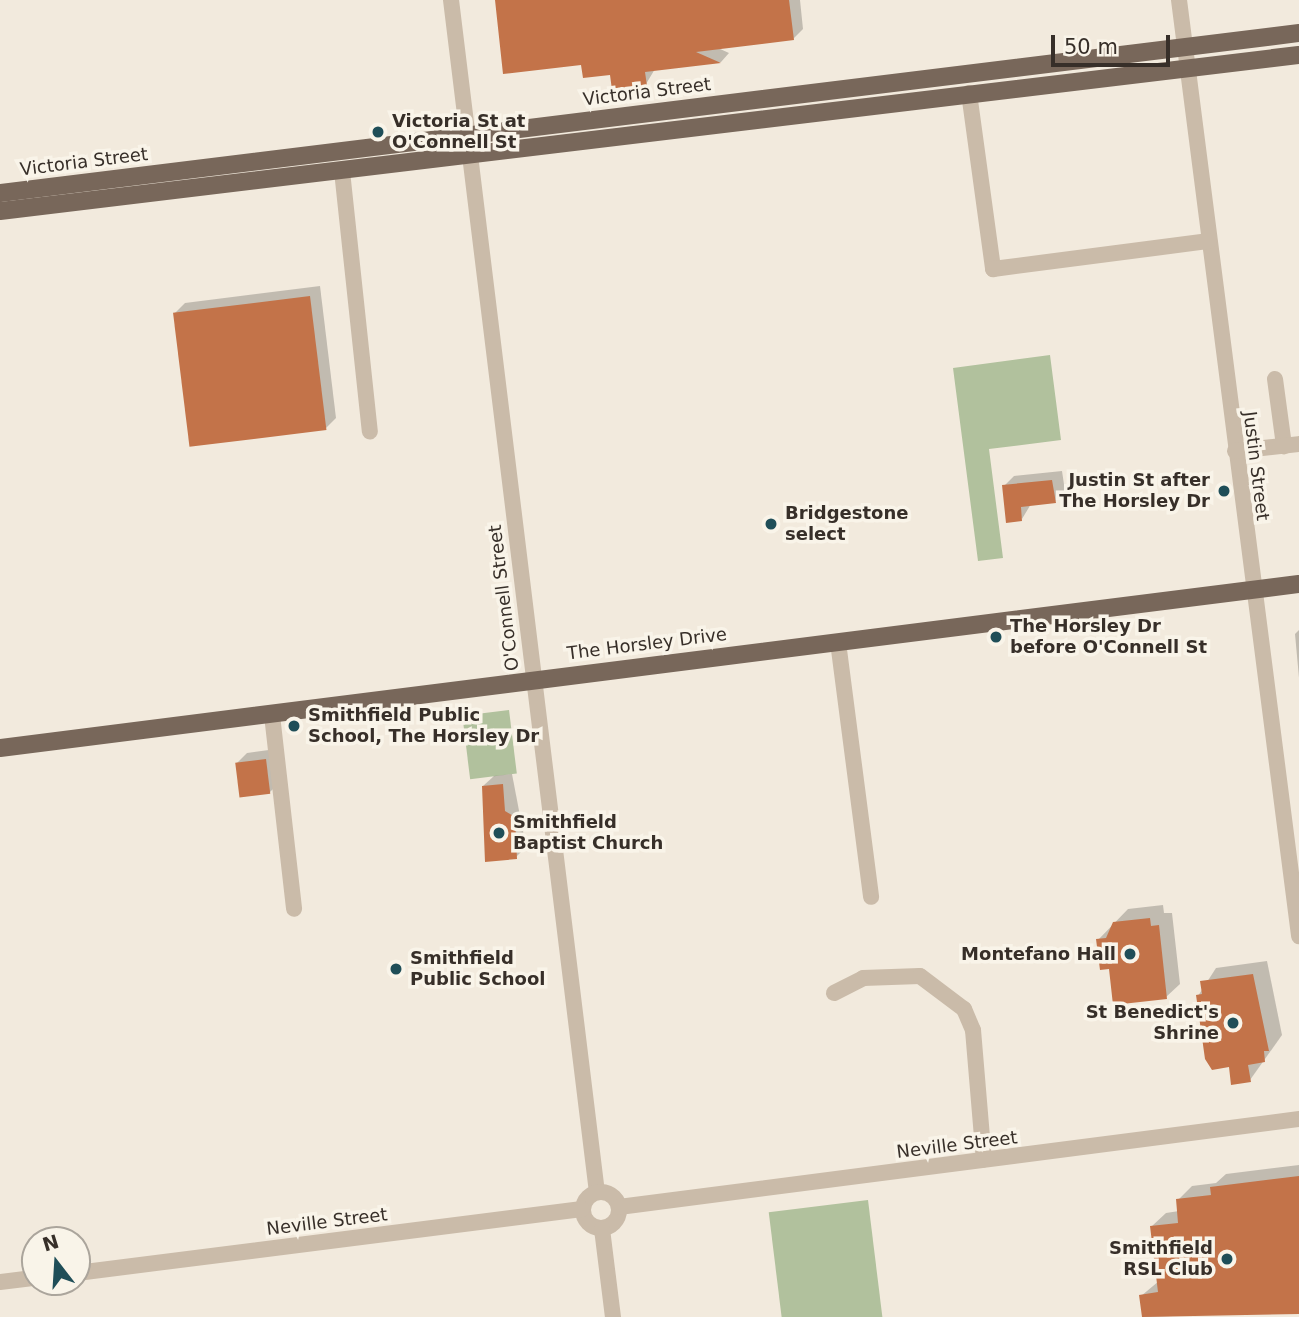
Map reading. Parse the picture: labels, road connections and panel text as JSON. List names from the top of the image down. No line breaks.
{"streets":{"main road":["Victoria Street","The Horsley Drive"],"street":["Justin Street","O'Connell Street","Neville Street"]},"crossings":[["Victoria Street","Justin Street"],["Victoria Street","O'Connell Street"],["Justin Street","The Horsley Drive"],["O'Connell Street","The Horsley Drive"],["O'Connell Street","Neville Street"]],"places":["Victoria St at O'Connell St","Justin St after The Horsley Dr","Bridgestone select","The Horsley Dr before O'Connell St","Smithfield Public School, The Horsley Dr","Smithfield Baptist Church","Montefano Hall","Smithfield Public School","St Benedict's Shrine","Smithfield RSL Club"],"scale_bar":"50 m","north":"top"}
